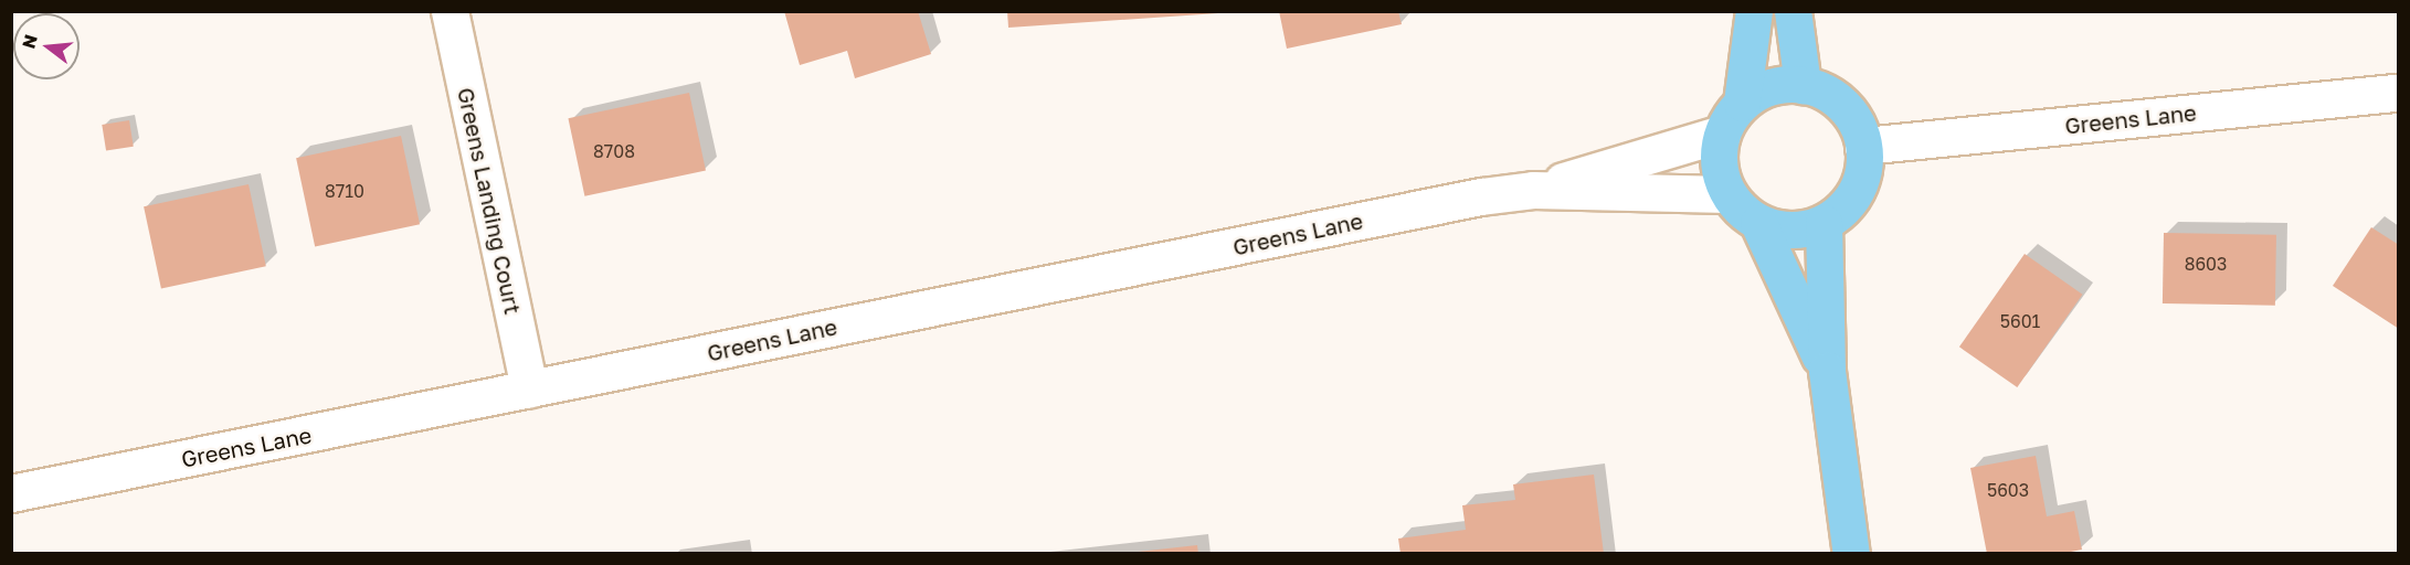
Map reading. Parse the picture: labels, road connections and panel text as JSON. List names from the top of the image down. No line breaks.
{"streets":{"street":["Greens Lane","Greens Landing Court"]},"crossings":[["Greens Lane","Greens Landing Court"]],"house_numbers":["8708","8710","8603","5601","5603"],"north":"left"}
